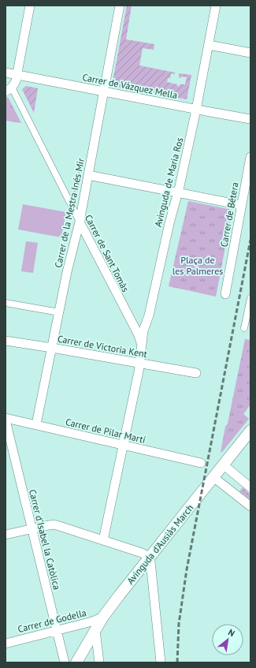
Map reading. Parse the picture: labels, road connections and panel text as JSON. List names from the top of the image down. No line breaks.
{"streets":{"street":["Carrer de Vázquez Mella","Avinguda de Maria Ros","Carrer de la Mestra Inés Mir","Carrer de Bétera","Carrer de Sant Tomàs","Carrer de Victoria Kent","Carrer de Pilar Martí","Carrer d'Isabel la Catòlica","Avinguda d'Ausiàs March","Carrer de Godella"]},"crossings":[["Carrer de Vázquez Mella","Avinguda de Maria Ros"],["Carrer de Vázquez Mella","Carrer de la Mestra Inés Mir"],["Avinguda de Maria Ros","Carrer de Sant Tomàs"],["Avinguda de Maria Ros","Carrer de Victoria Kent"],["Avinguda de Maria Ros","Carrer de Pilar Martí"],["Carrer de la Mestra Inés Mir","Carrer de Sant Tomàs"],["Carrer de la Mestra Inés Mir","Carrer de Victoria Kent"],["Carrer de la Mestra Inés Mir","Carrer de Pilar Martí"],["Carrer d'Isabel la Catòlica","Carrer de Godella"],["Avinguda d'Ausiàs March","Carrer de Godella"]],"parks":["Plaça de les Palmeres"],"north":"top right"}
